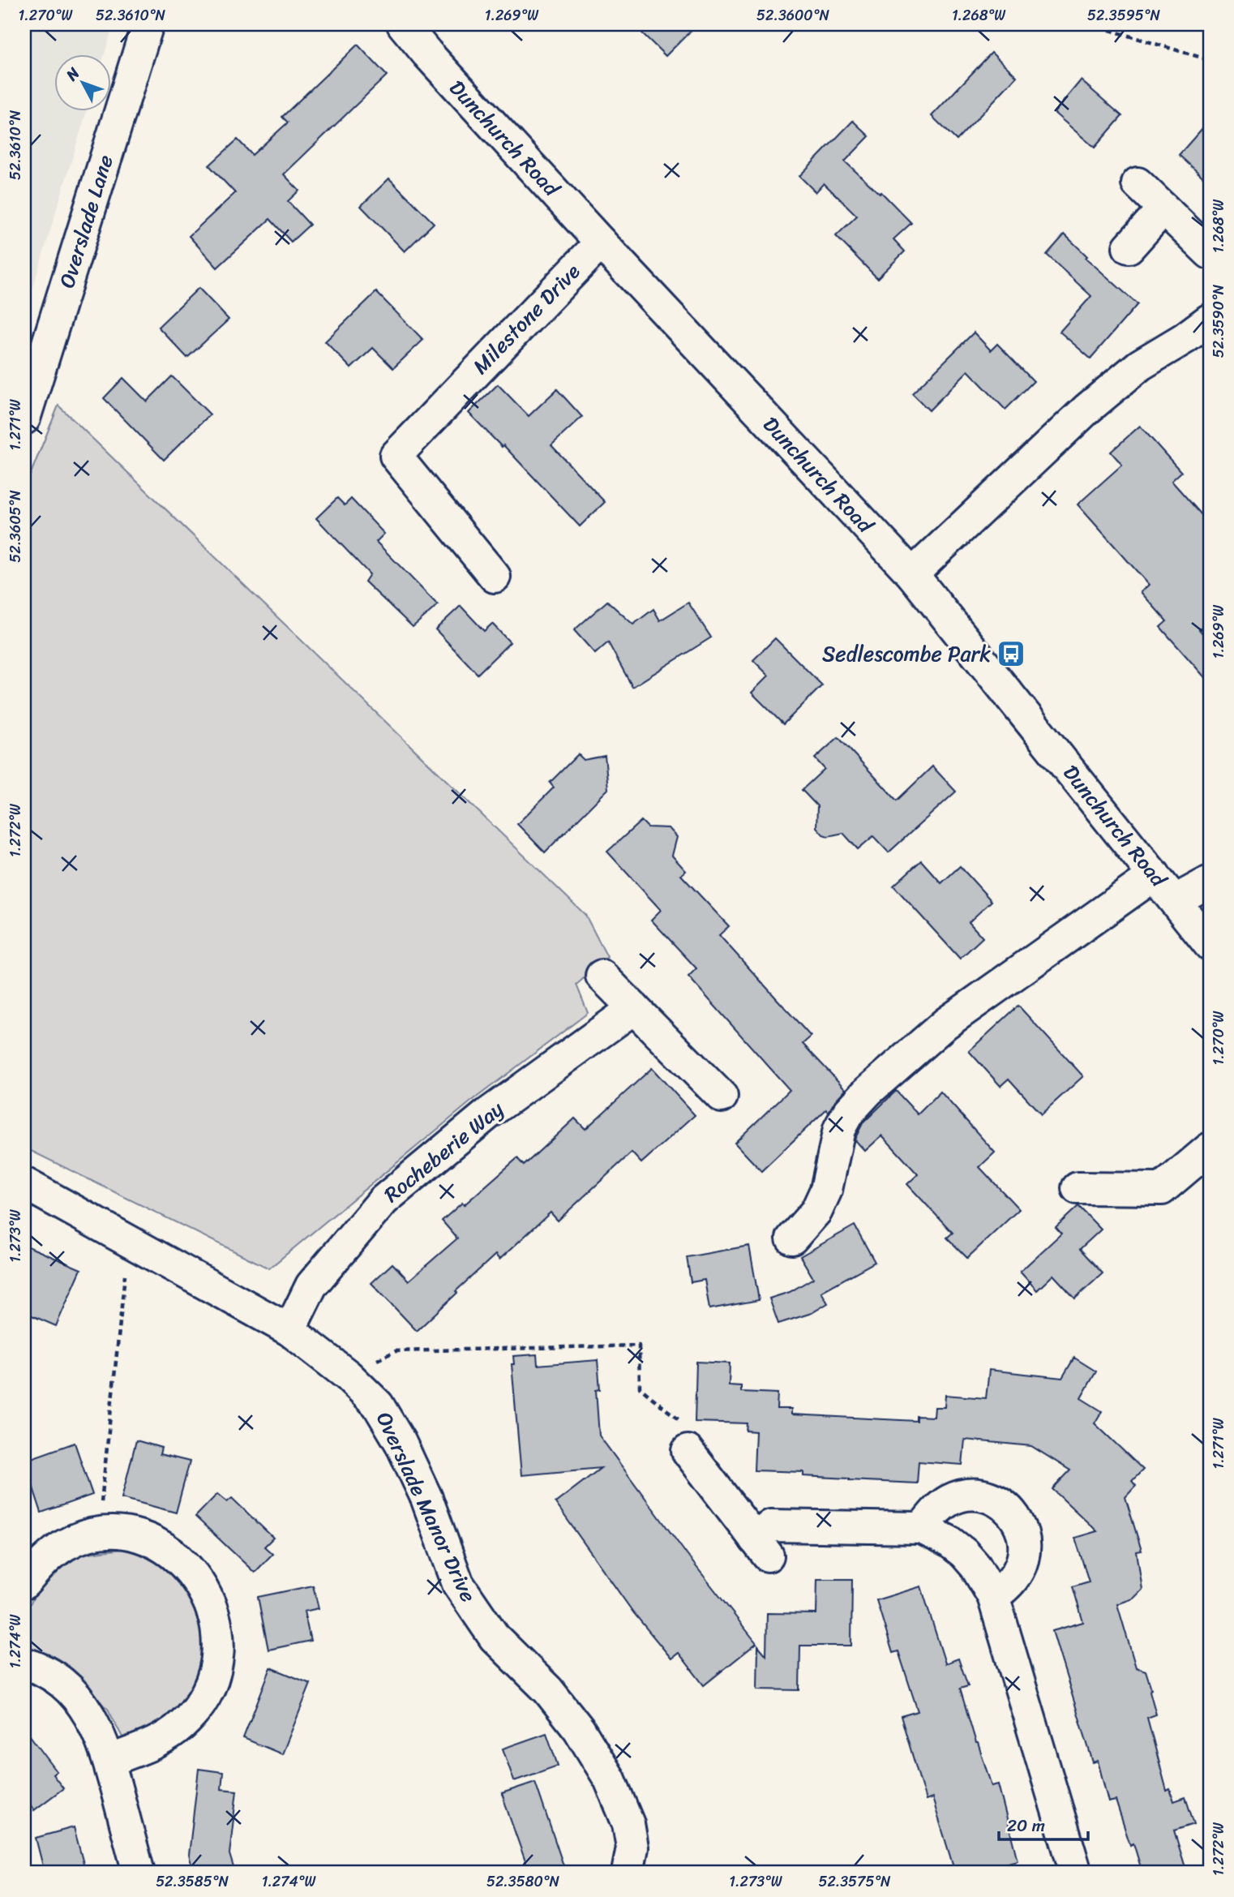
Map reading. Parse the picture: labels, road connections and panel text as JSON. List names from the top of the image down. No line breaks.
{"streets":{"main road":["Dunchurch Road","Overslade Lane","Milestone Drive","Rocheberie Way","Overslade Manor Drive"]},"crossings":[["Dunchurch Road","Milestone Drive"],["Rocheberie Way","Overslade Manor Drive"]],"places":{"bus stop":["Sedlescombe Park"]},"scale_bar":"20 m","north":"top left","coordinates":["1.270°W","52.3610°N","1.269°W","52.3600°N","1.268°W","52.3595°N","52.3590°N","1.271°W","52.3605°N","1.272°W","1.273°W","1.274°W","52.3585°N","52.3580°N","52.3575°N"]}
